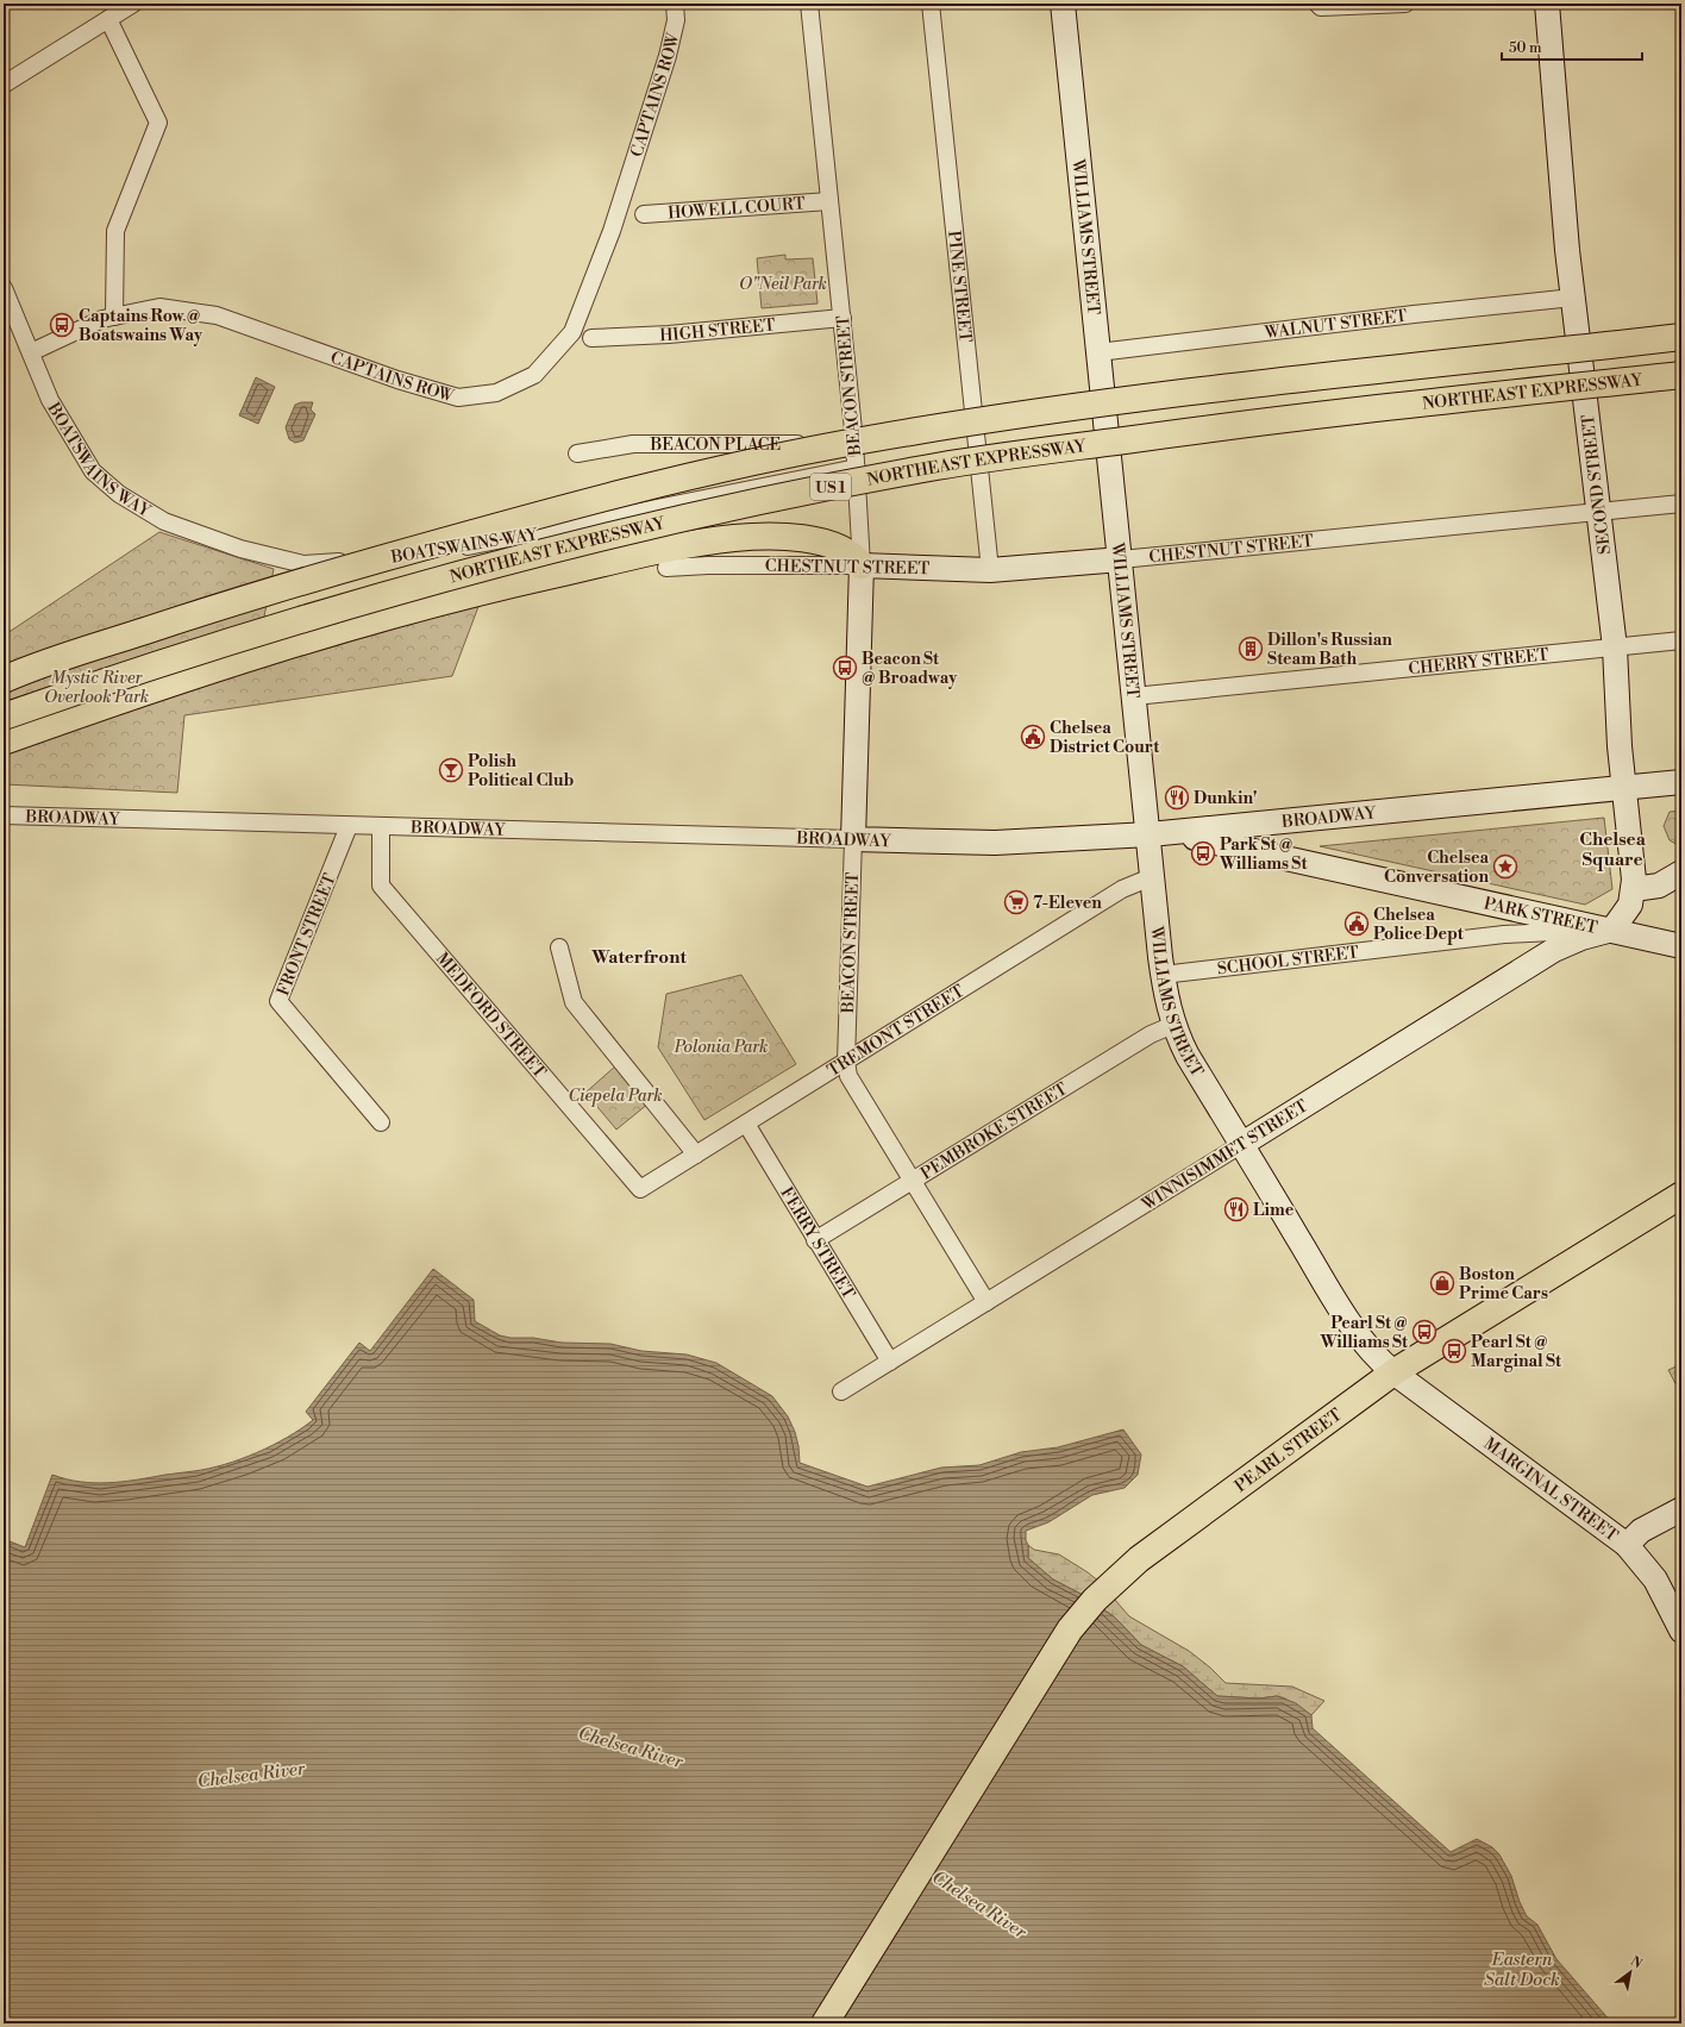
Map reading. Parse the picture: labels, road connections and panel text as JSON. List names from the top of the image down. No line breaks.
{"streets":{"main road":["WILLIAMS STREET","BEACON STREET","NORTHEAST EXPRESSWAY","SECOND STREET","US 1","CHESTNUT STREET","BROADWAY","PARK STREET","WINNISIMMET STREET","PEARL STREET","MARGINAL STREET"],"street":["CAPTAINS ROW","HOWELL COURT","PINE STREET","WALNUT STREET","HIGH STREET","BEACON PLACE","BOATSWAINS WAY","CHERRY STREET","FRONT STREET","SCHOOL STREET","MEDFORD STREET","TREMONT STREET","PEMBROKE STREET","FERRY STREET"]},"crossings":[["CAPTAINS ROW","BOATSWAINS WAY"],["HOWELL COURT","BEACON STREET"],["WILLIAMS STREET","WALNUT STREET"],["WILLIAMS STREET","CHESTNUT STREET"],["WILLIAMS STREET","CHERRY STREET"],["WILLIAMS STREET","BROADWAY"],["WILLIAMS STREET","PARK STREET"],["WILLIAMS STREET","SCHOOL STREET"],["WILLIAMS STREET","TREMONT STREET"],["WILLIAMS STREET","PEMBROKE STREET"],["WILLIAMS STREET","WINNISIMMET STREET"],["WILLIAMS STREET","PEARL STREET"],["WILLIAMS STREET","MARGINAL STREET"],["PINE STREET","CHESTNUT STREET"],["WALNUT STREET","SECOND STREET"],["HIGH STREET","BEACON STREET"],["BEACON STREET","BEACON PLACE"],["BEACON STREET","BOATSWAINS WAY"],["BEACON STREET","CHESTNUT STREET"],["BEACON STREET","BROADWAY"],["BEACON STREET","TREMONT STREET"],["BEACON STREET","PEMBROKE STREET"],["BEACON STREET","WINNISIMMET STREET"],["SECOND STREET","CHESTNUT STREET"],["SECOND STREET","CHERRY STREET"],["SECOND STREET","BROADWAY"],["SECOND STREET","PARK STREET"],["SECOND STREET","SCHOOL STREET"],["SECOND STREET","WINNISIMMET STREET"],["BROADWAY","PARK STREET"],["BROADWAY","FRONT STREET"],["BROADWAY","MEDFORD STREET"],["PARK STREET","SCHOOL STREET"],["PARK STREET","WINNISIMMET STREET"],["SCHOOL STREET","WINNISIMMET STREET"],["MEDFORD STREET","TREMONT STREET"],["TREMONT STREET","FERRY STREET"],["PEMBROKE STREET","FERRY STREET"],["WINNISIMMET STREET","FERRY STREET"],["PEARL STREET","MARGINAL STREET"]],"districts":["Chelsea Square","Waterfront"],"water":["Chelsea River","Eastern Salt Dock"],"parks":["O\"Neil Park","Mystic River Overlook Park","Polonia Park","Ciepela Park"],"places":{"bus stop":["Captains Row @ Boatswains Way","Beacon St @ Broadway","Park St @ Williams St","Pearl St @ Williams St","Pearl St @ Marginal St"],"building":["Dillon's Russian Steam Bath"],"public building":["Chelsea District Court","Chelsea Police Dept"],"bar":["Polish Political Club"],"restaurant":["Dunkin'","Lime"],"place":["Chelsea Conversation"],"supermarket":["7-Eleven"],"shop":["Boston Prime Cars"]},"scale_bar":"50 m","north":"top right"}
